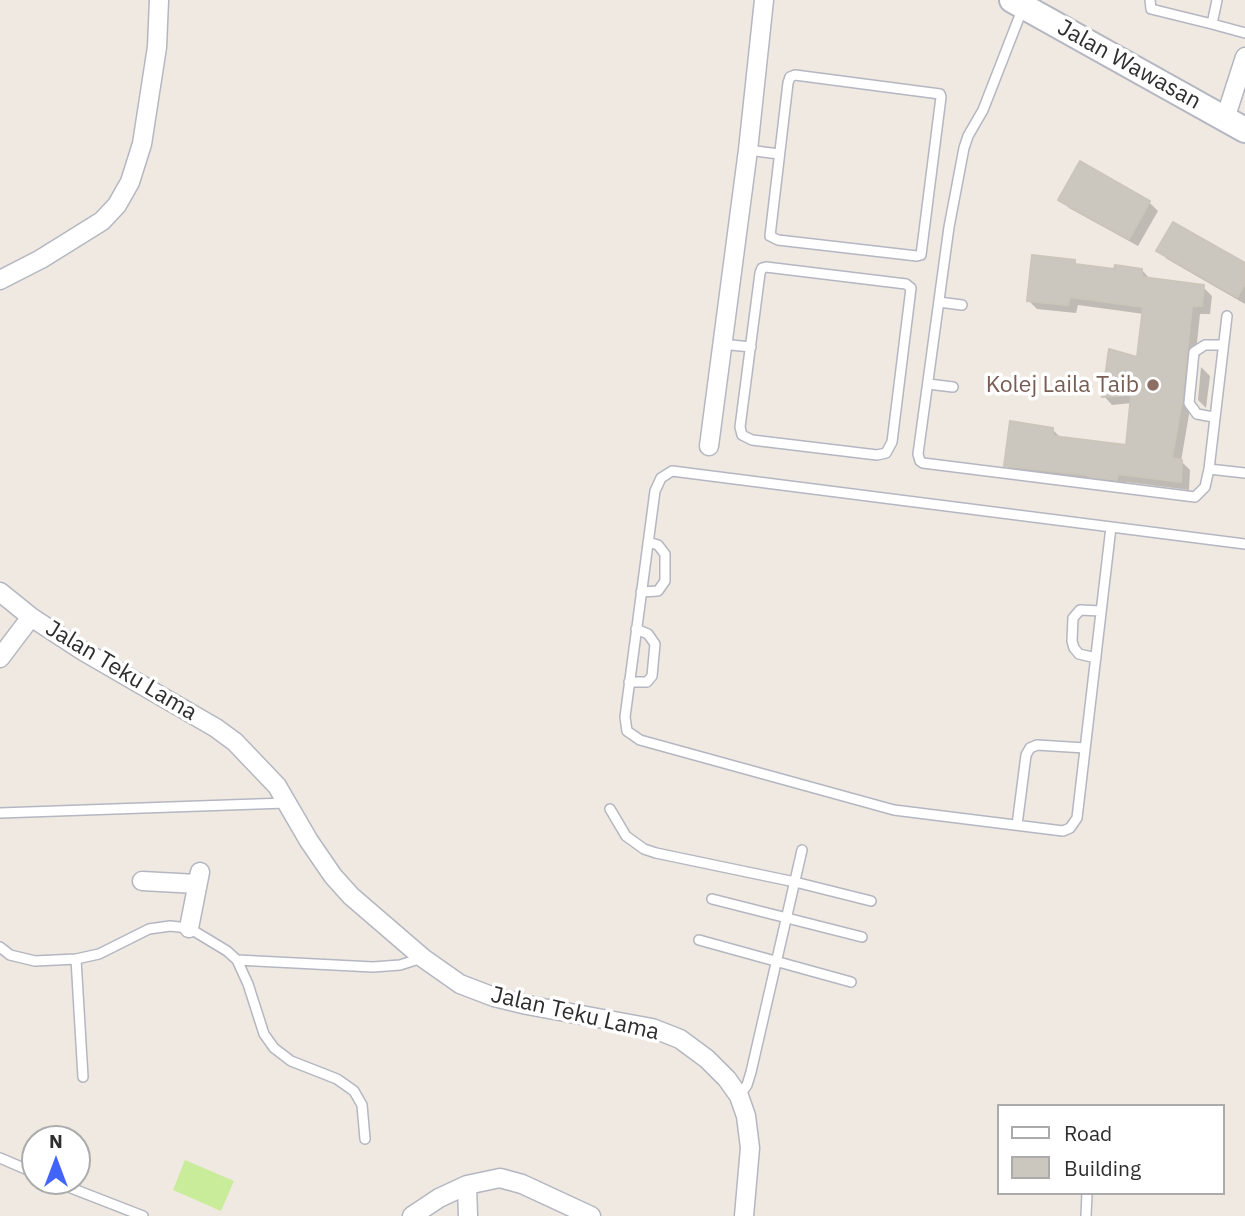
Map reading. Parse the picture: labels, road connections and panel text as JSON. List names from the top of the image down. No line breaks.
{"streets":{"street":["Jalan Wawasan","Jalan Teku Lama"]},"places":["Kolej Laila Taib"],"legend":["Road","Building"],"north":"top"}
